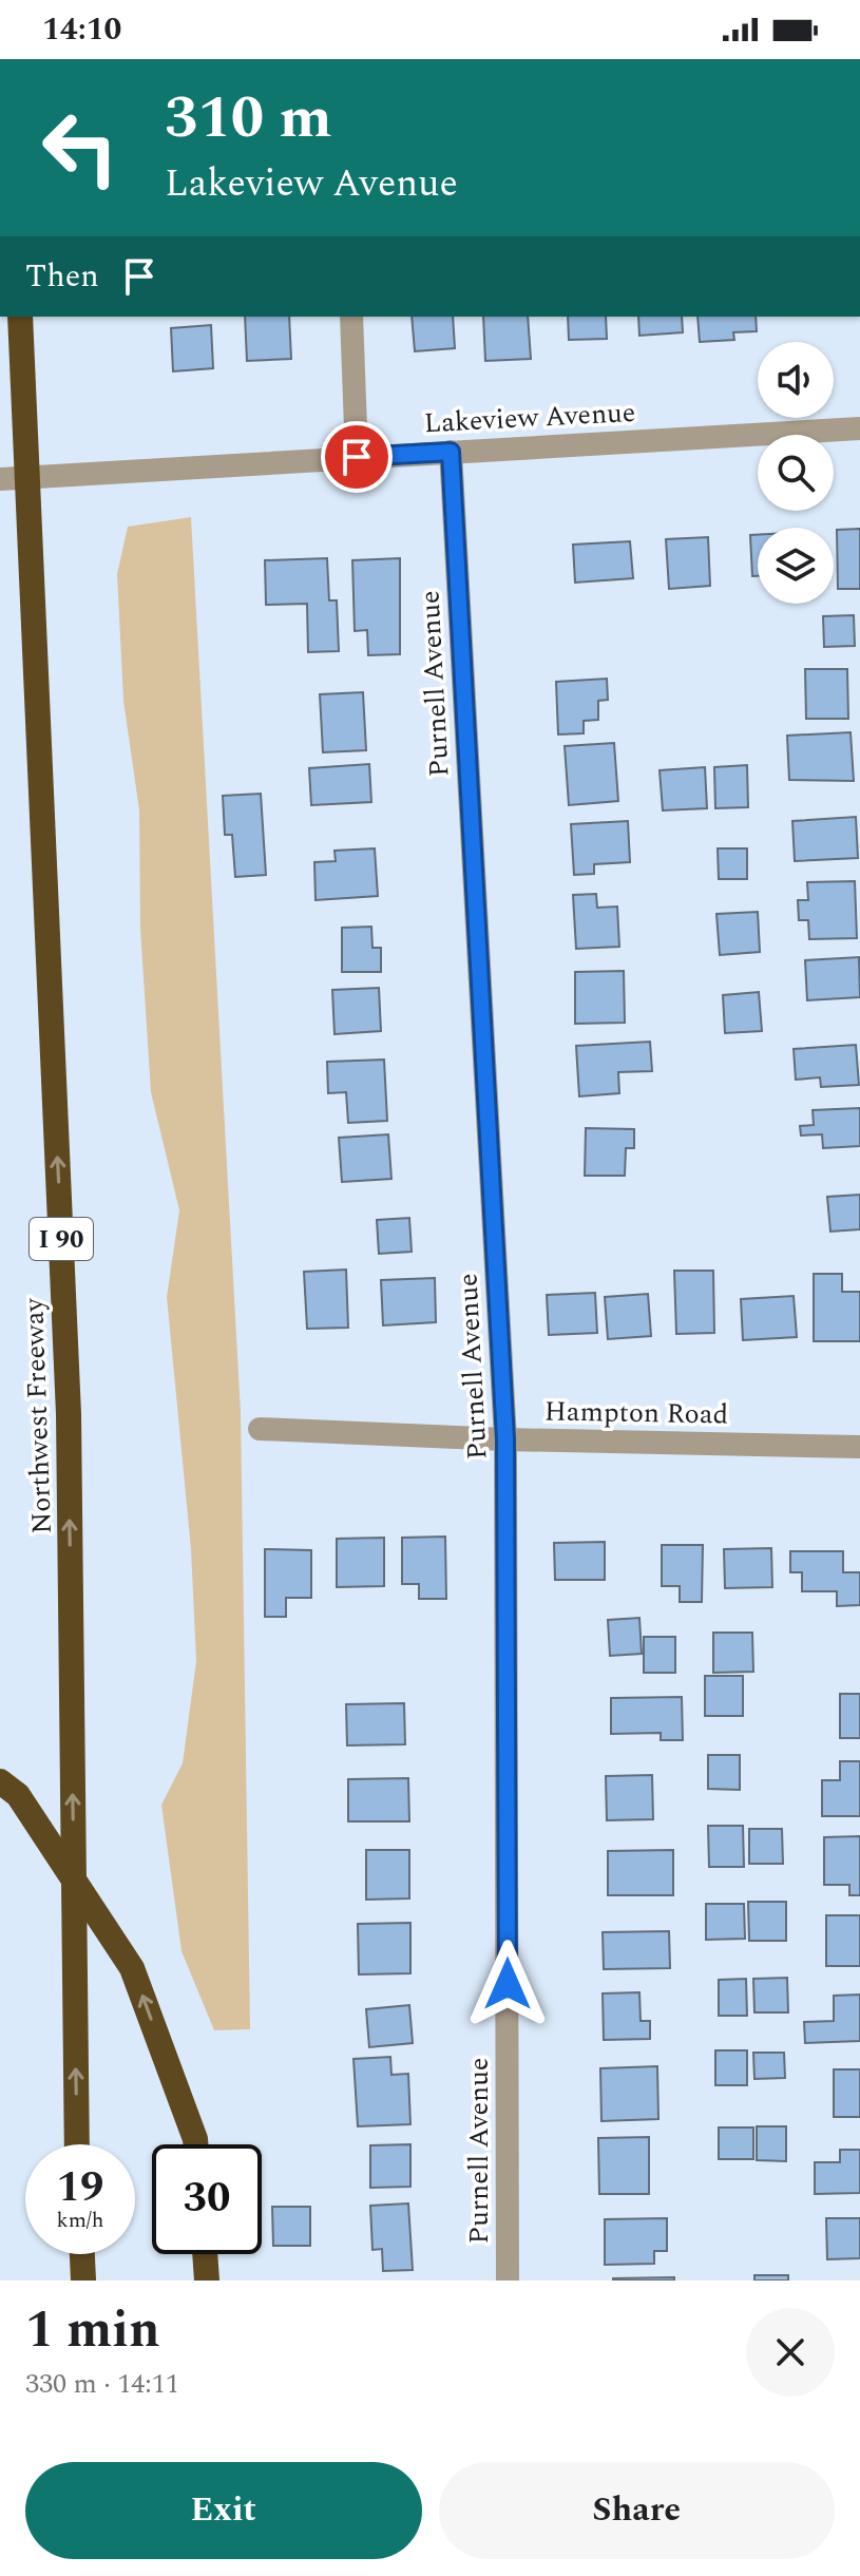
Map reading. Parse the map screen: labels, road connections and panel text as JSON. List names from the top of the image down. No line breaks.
{"streets":{"highway":["I 90","Northwest Freeway"],"street":["Lakeview Avenue","Purnell Avenue","Hampton Road"]},"crossings":[["Lakeview Avenue","Purnell Avenue"],["Purnell Avenue","Hampton Road"]],"one_way":["Northwest Freeway"],"page":{"status":"14:10","turn":["310 m","Lakeview Avenue"],"then":"Then","speed":"19 km/h","limit":"30","heading":["1 min","330 m · 14:11"],"buttons":["Exit","Share"]}}
